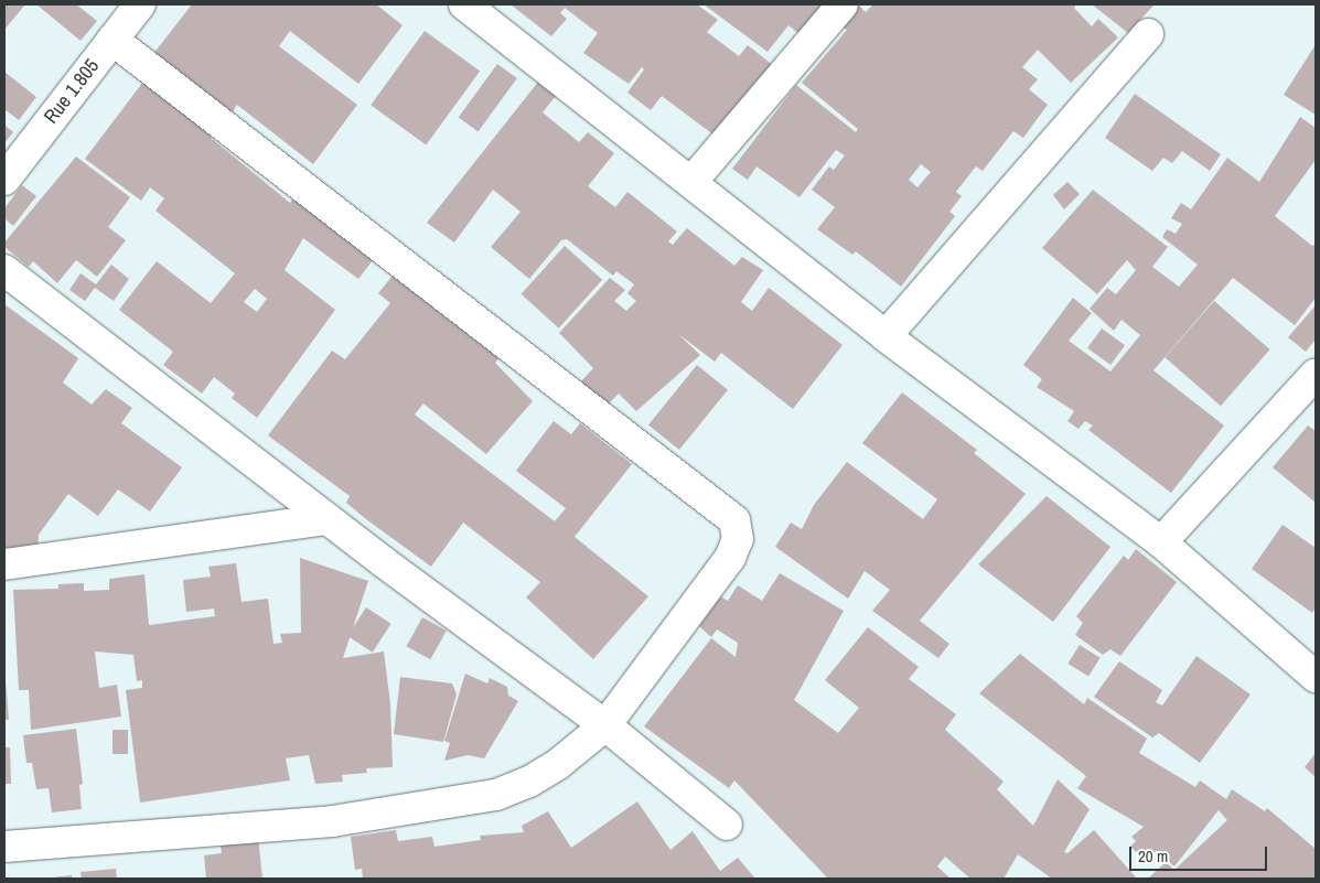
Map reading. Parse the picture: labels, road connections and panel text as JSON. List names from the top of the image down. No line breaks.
{"streets":{"street":["Rue 1.805"]},"scale_bar":"20 m"}
